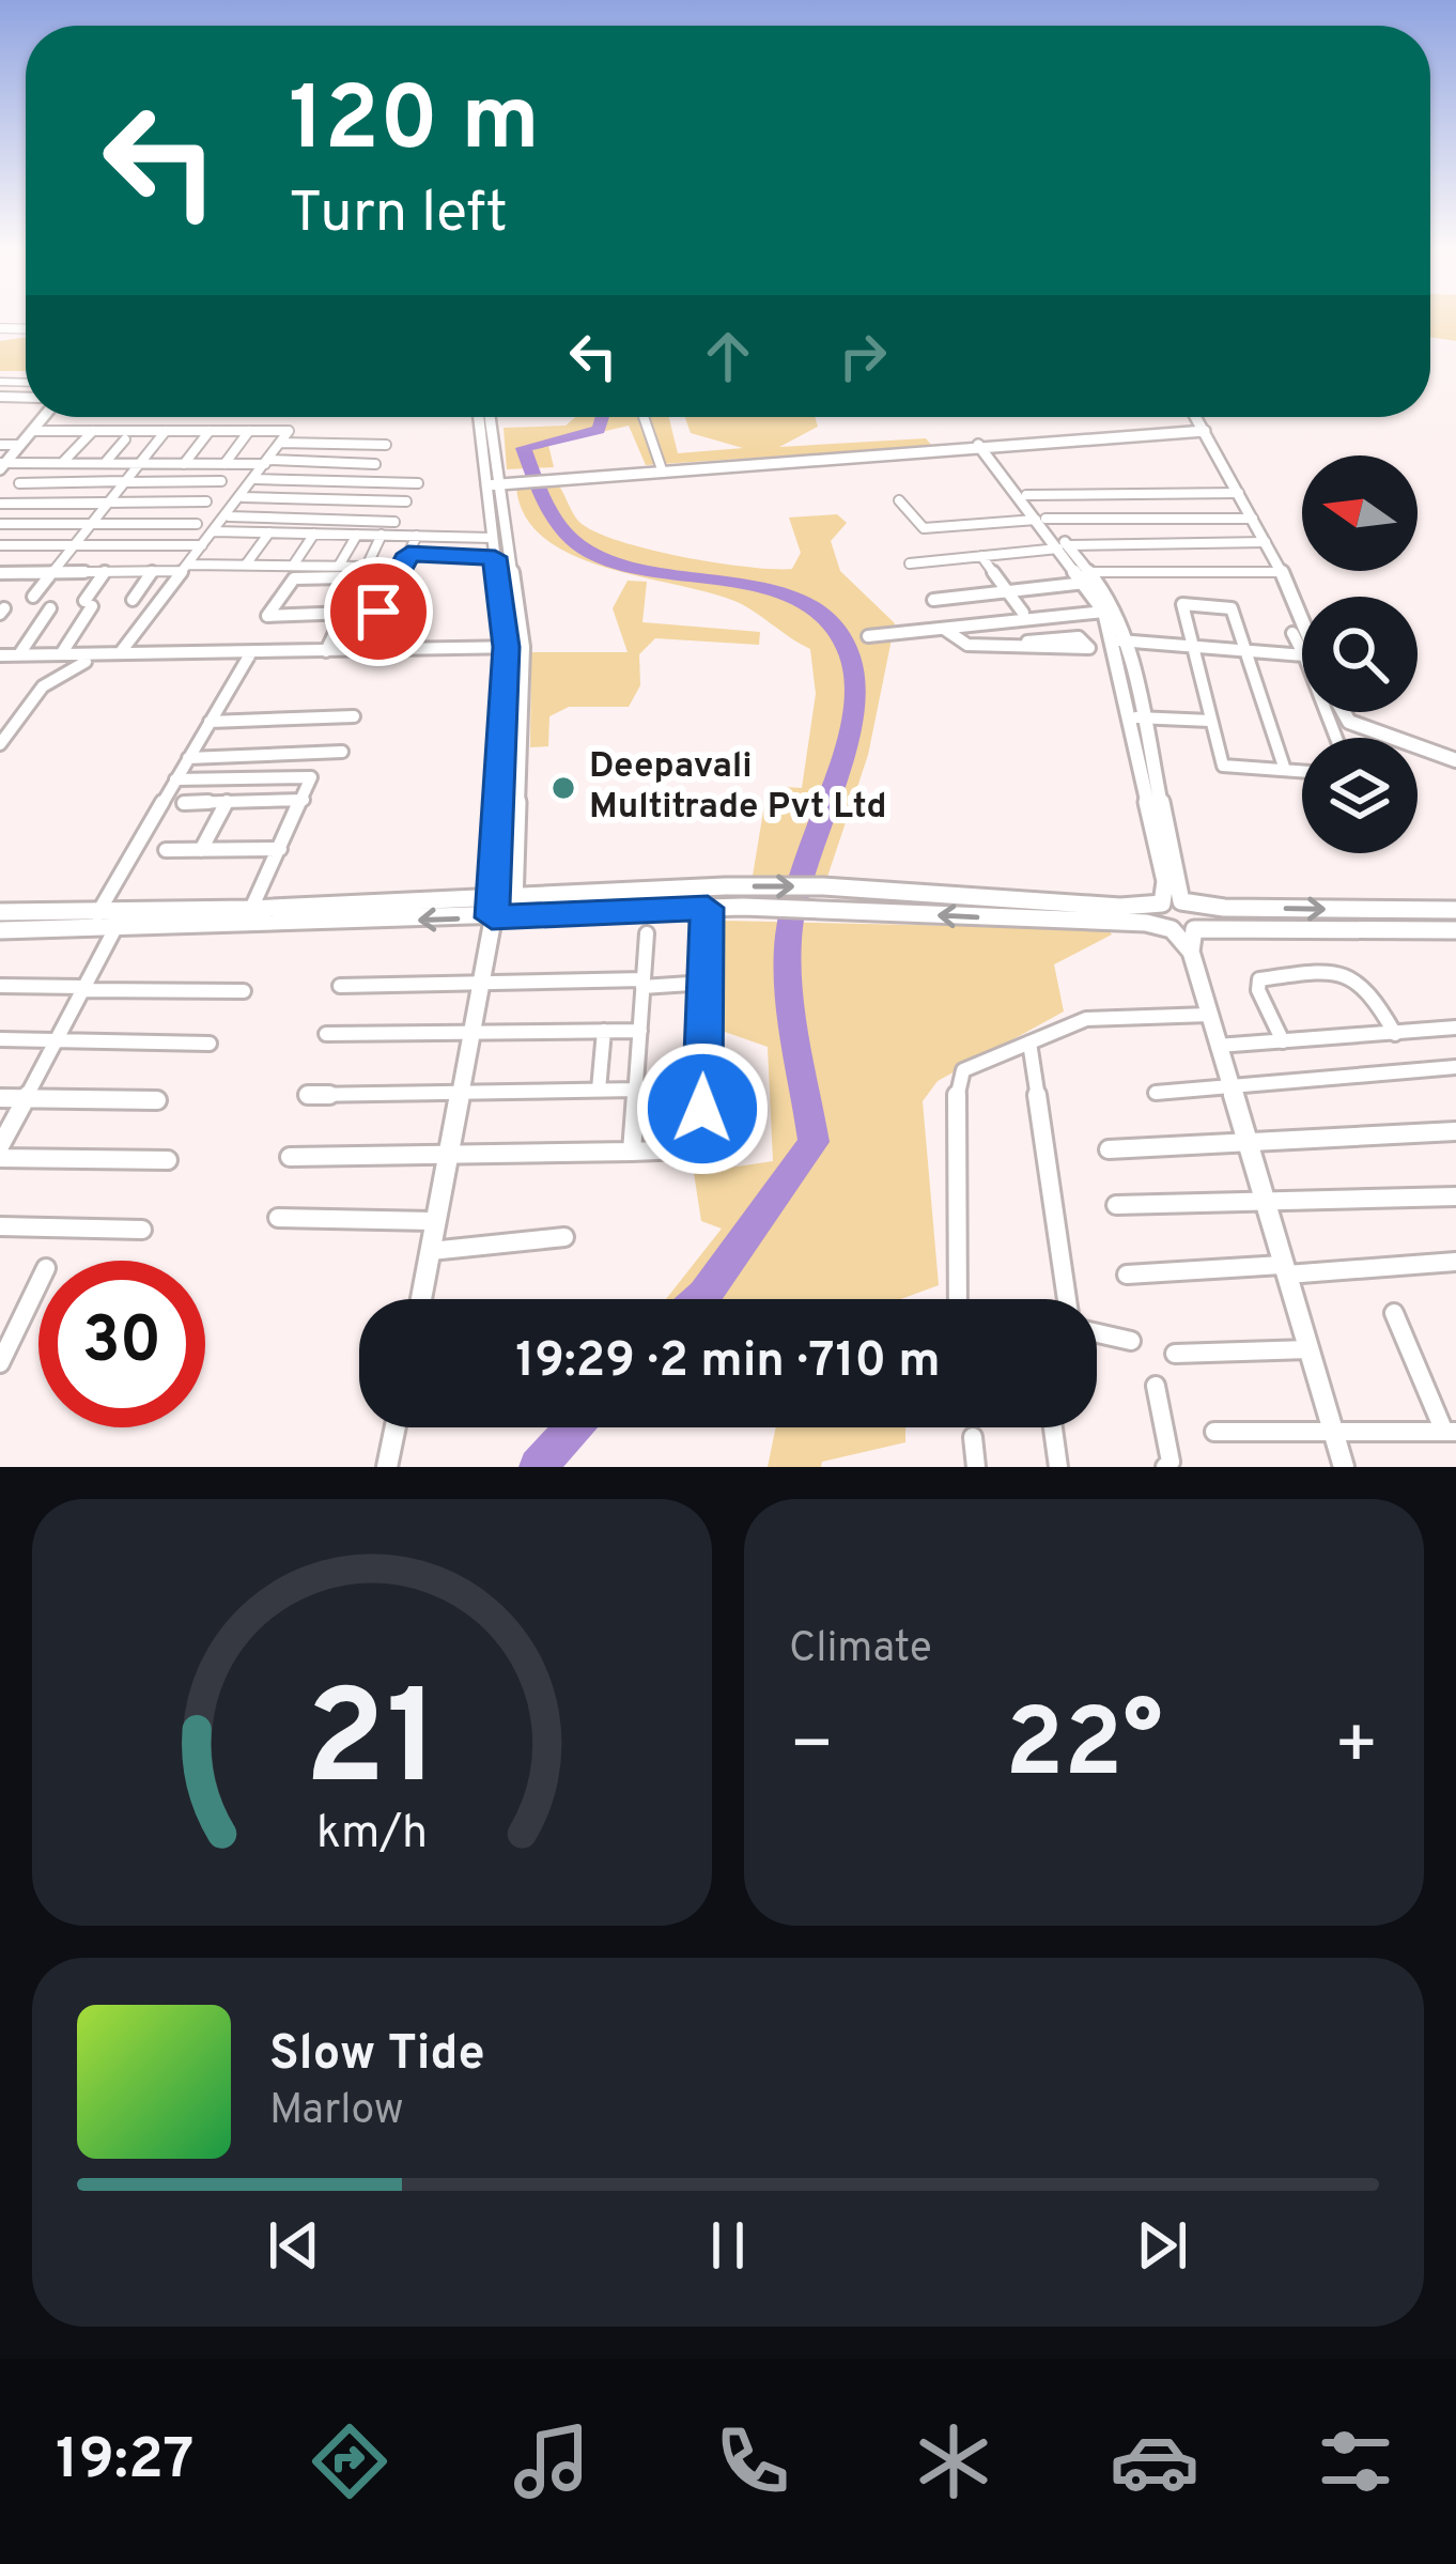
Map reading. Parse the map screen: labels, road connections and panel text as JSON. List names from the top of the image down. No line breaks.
{"places":["Deepavali Multitrade Pvt Ltd"],"north":"left","page":{"turn":["120 m","Turn left"],"limit":"30","trip":"19:29 · 2 min · 710 m","tile":"Climate","heat":["−","22°","+"],"song":["Slow Tide","Marlow"],"tabs":"19:27","gauge":["21","km/h"]}}
